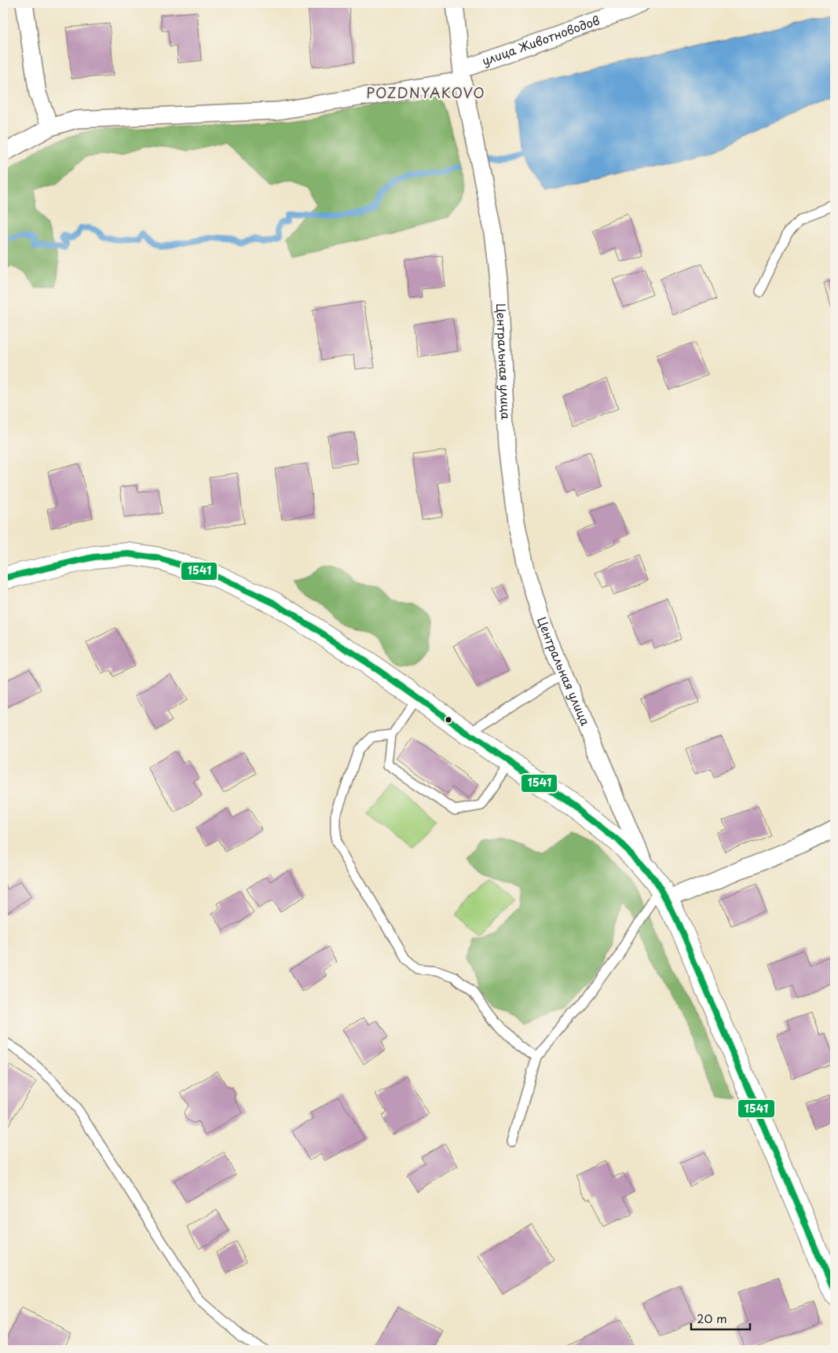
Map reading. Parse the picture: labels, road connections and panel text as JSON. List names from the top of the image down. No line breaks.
{"streets":{"street":["улица Животноводов","Центральная улица"]},"crossings":[["улица Животноводов","Центральная улица"]],"districts":["POZDNYAKOVO"],"lines":["transit line 1541"],"scale_bar":"20 m"}
